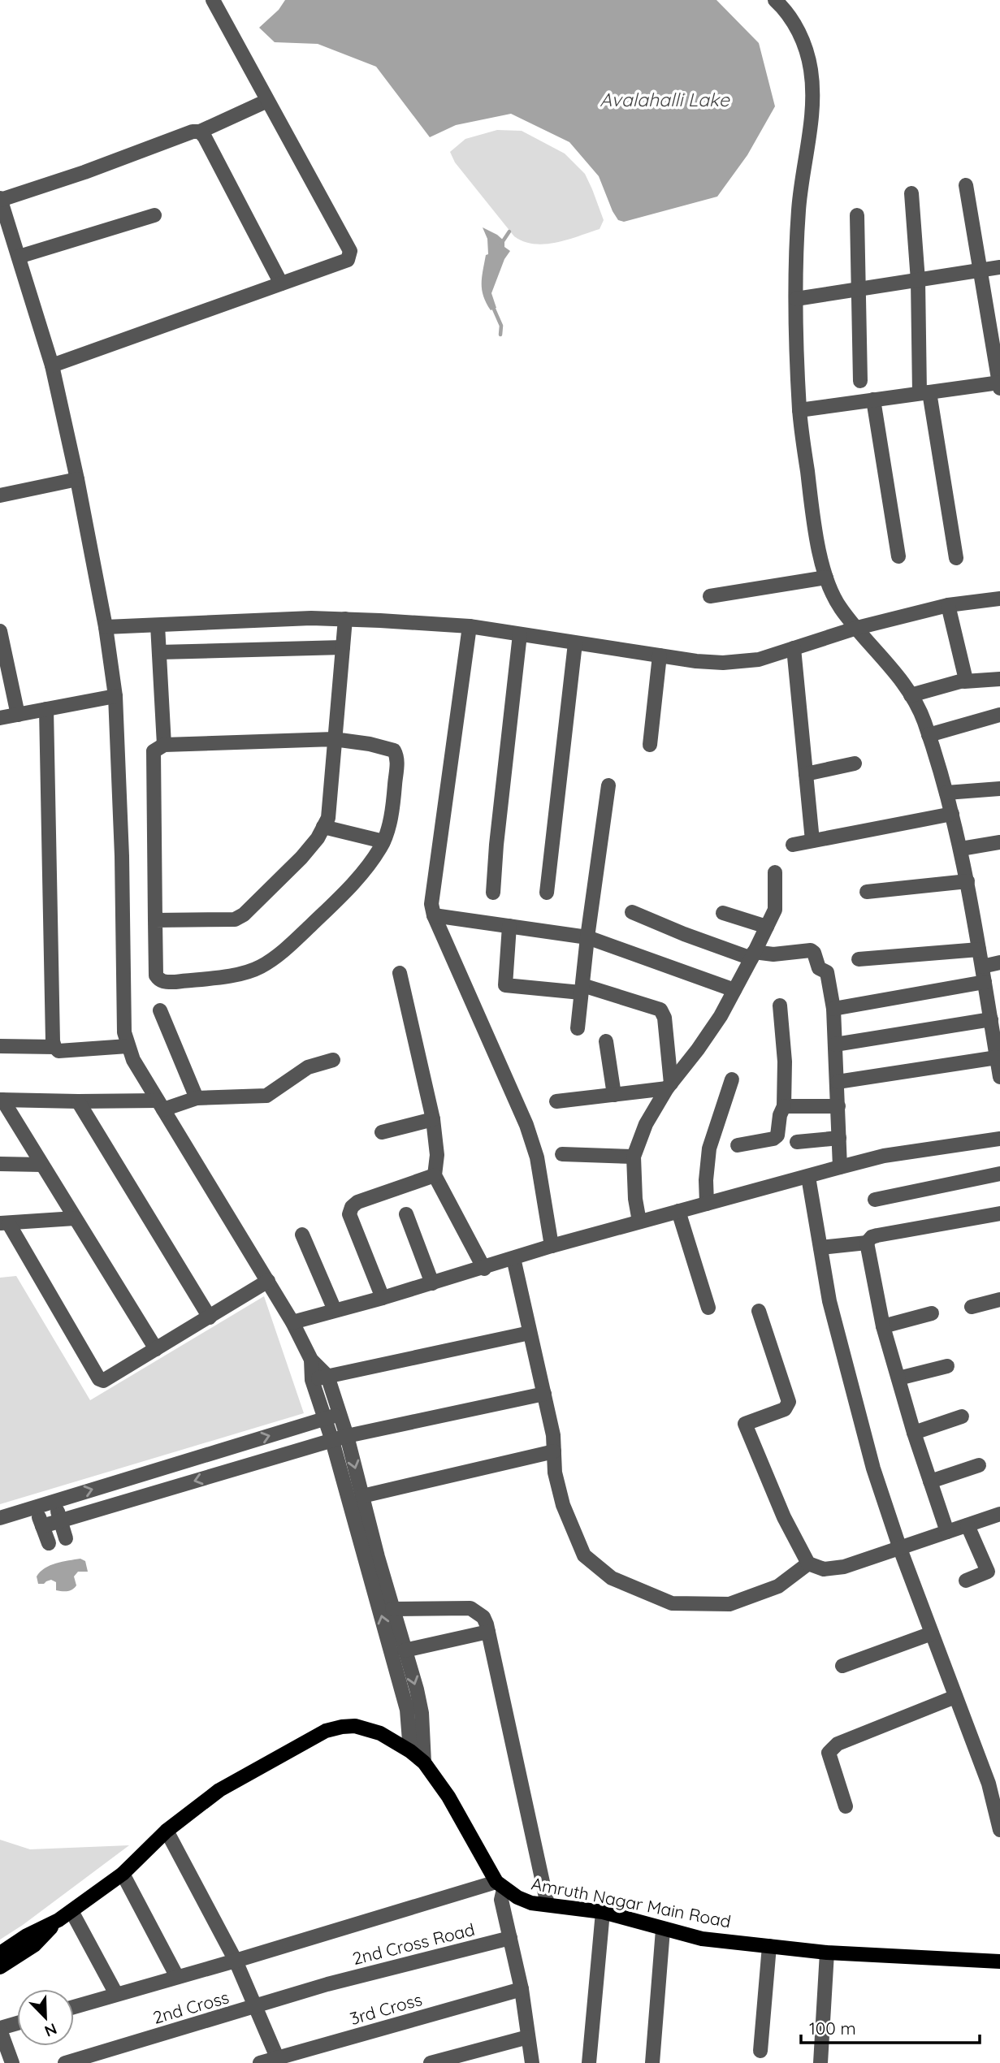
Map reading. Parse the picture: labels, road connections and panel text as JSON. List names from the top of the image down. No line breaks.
{"streets":{"main road":["Amruth Nagar Main Road"],"street":["2nd Cross Road","2nd Cross","3rd Cross"]},"crossings":[["2nd Cross Road","2nd Cross"]],"water":["Avalahalli Lake"],"scale_bar":"100 m","north":"bottom right"}
